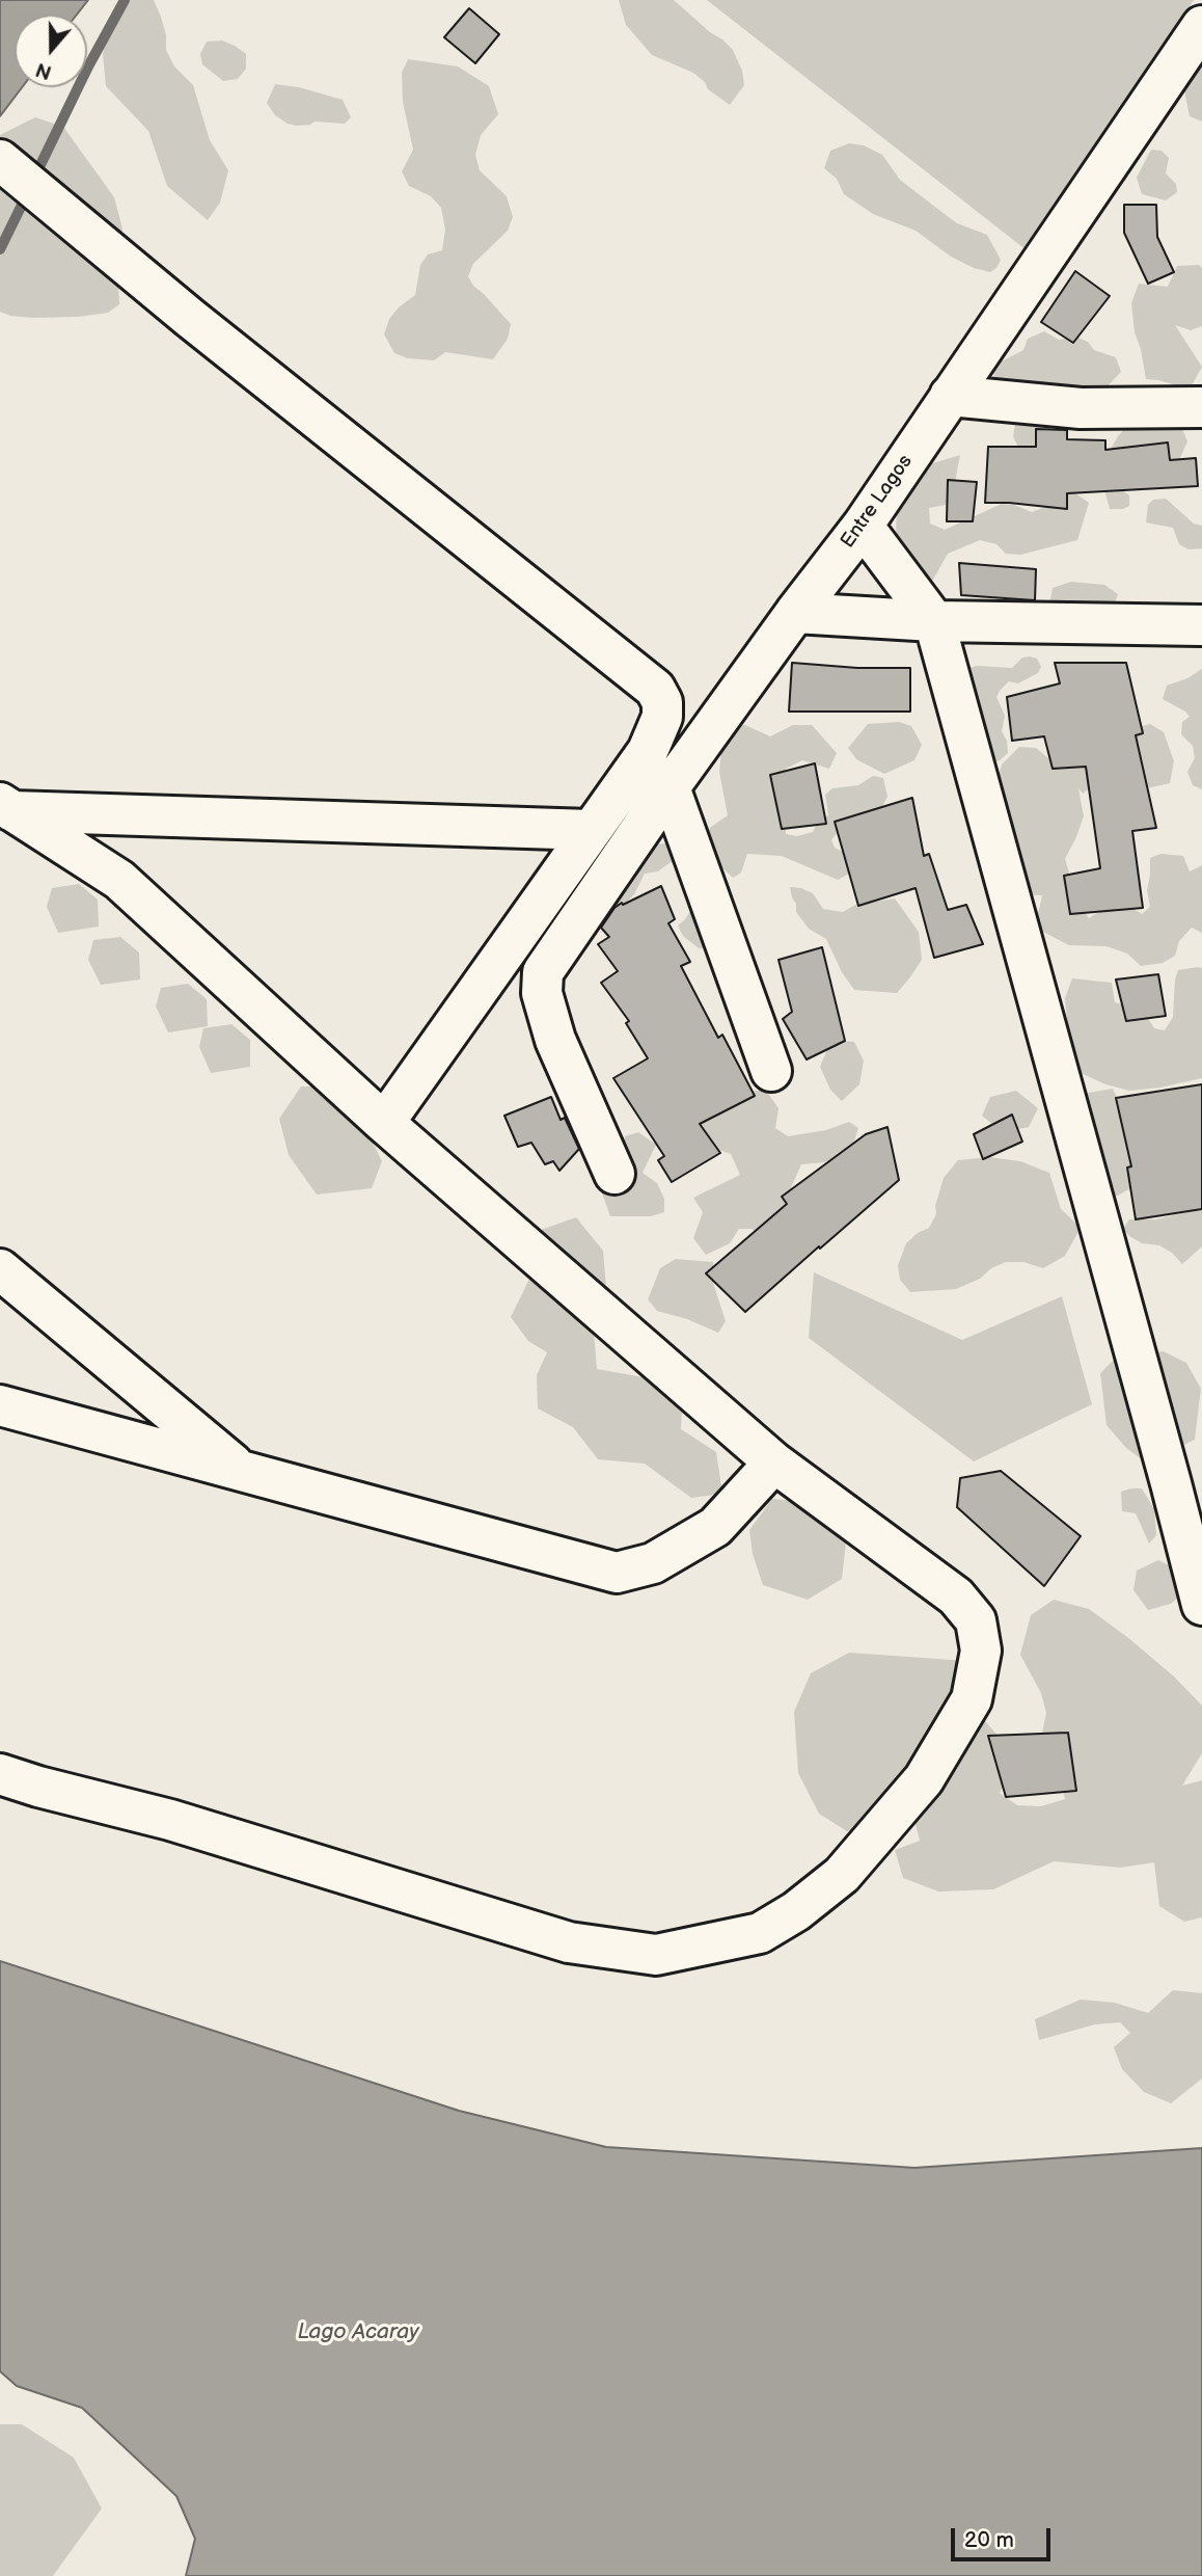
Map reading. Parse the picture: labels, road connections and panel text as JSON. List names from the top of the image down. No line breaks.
{"streets":{"street":["Entre Lagos"]},"water":["Lago Acaray"],"scale_bar":"20 m","north":"bottom"}
